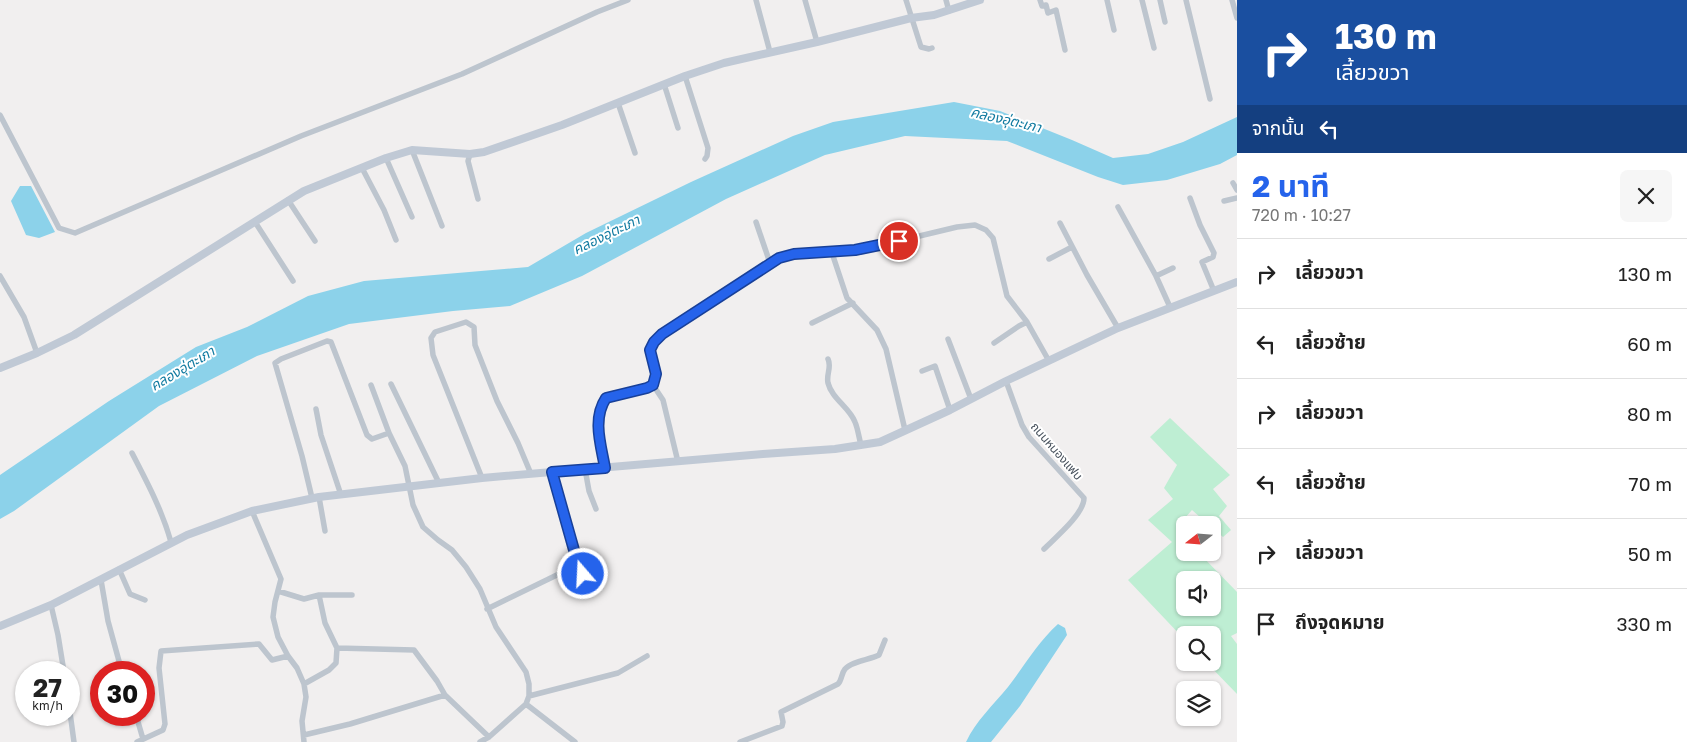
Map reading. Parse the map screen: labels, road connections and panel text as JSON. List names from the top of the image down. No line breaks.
{"streets":{"street":["ถนนหนองแฟบ"]},"water":["คลองอุ่ตะเภา"],"north":"left","page":{"turn":["130 m","เลี้ยวขวา"],"then":"จากนั้น","heading":["2 นาที","720 m · 10:27"],"list":[{"name":"เลี้ยวขวา","value":"130 m"},{"name":"เลี้ยวซ้าย","value":"60 m"},{"name":"เลี้ยวขวา","value":"80 m"},{"name":"เลี้ยวซ้าย","value":"70 m"},{"name":"เลี้ยวขวา","value":"50 m"},{"name":"ถึงจุดหมาย","value":"330 m"}],"speed":"27 km/h","limit":"30"}}
